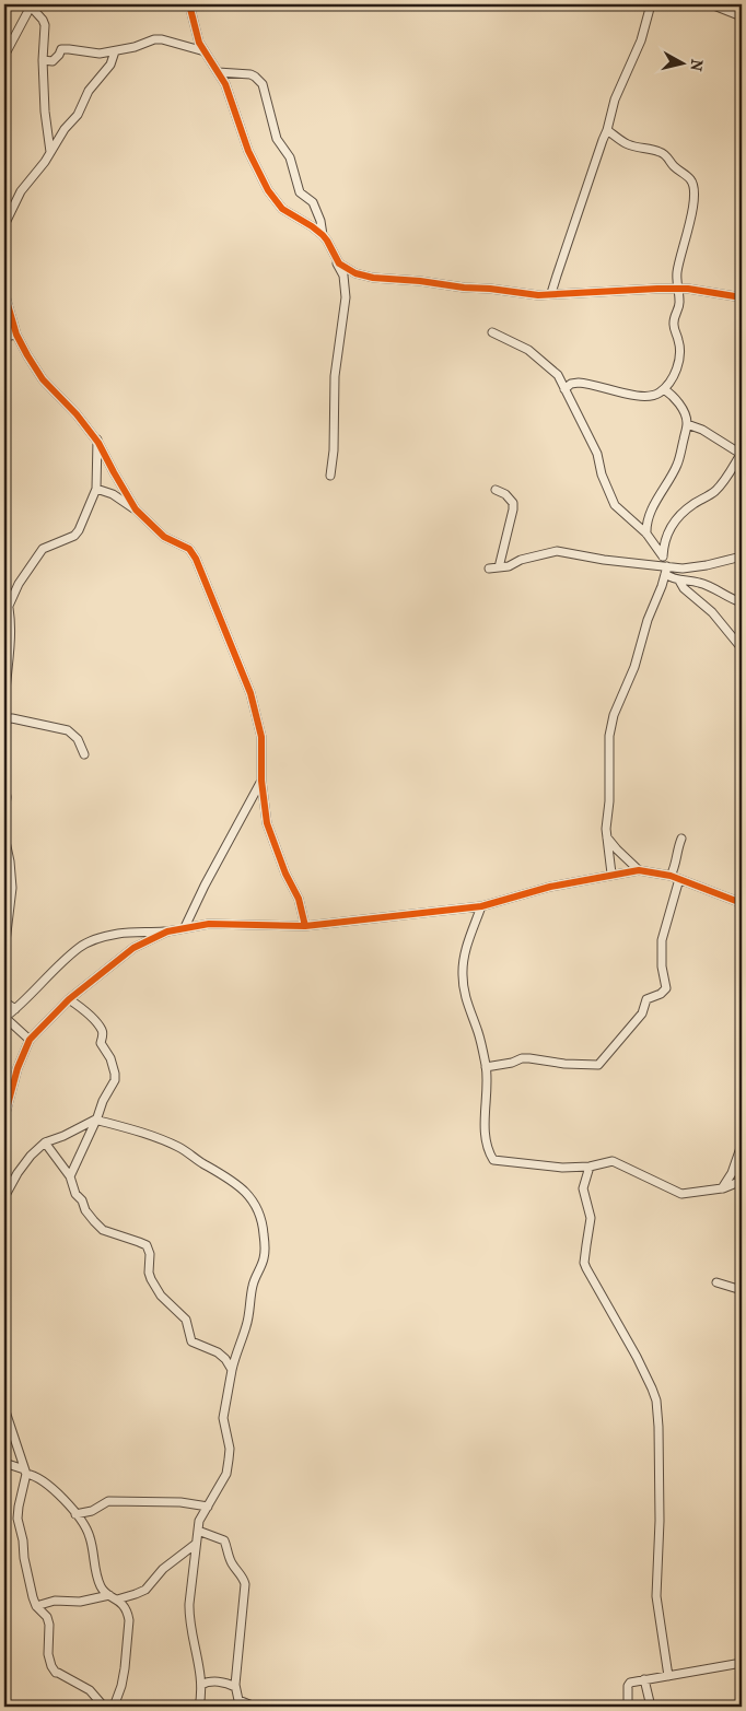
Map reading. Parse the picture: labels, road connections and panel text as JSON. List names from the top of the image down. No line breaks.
{"north":"right"}
